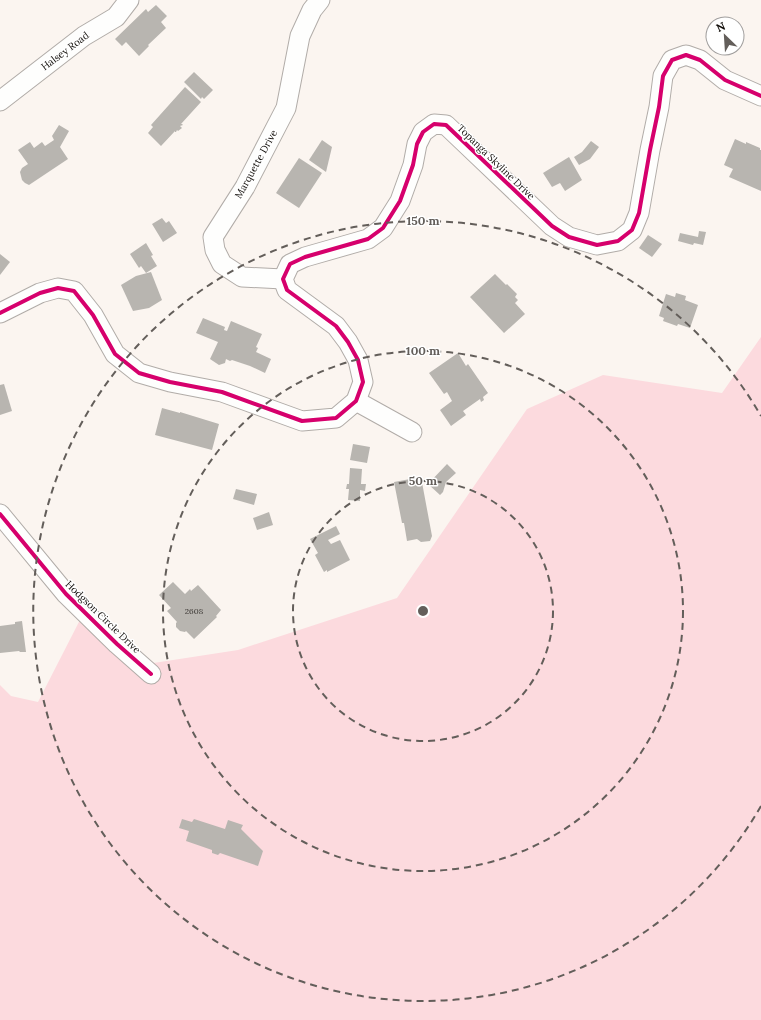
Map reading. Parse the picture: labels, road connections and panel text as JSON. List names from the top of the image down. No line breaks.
{"streets":{"street":["Halsey Road","Topanga Skyline Drive","Marquette Drive","Hodgson Circle Drive"]},"crossings":[["Topanga Skyline Drive","Marquette Drive"]],"house_numbers":["2608"],"north":"top left","rings":["150 m","100 m","50 m"]}
